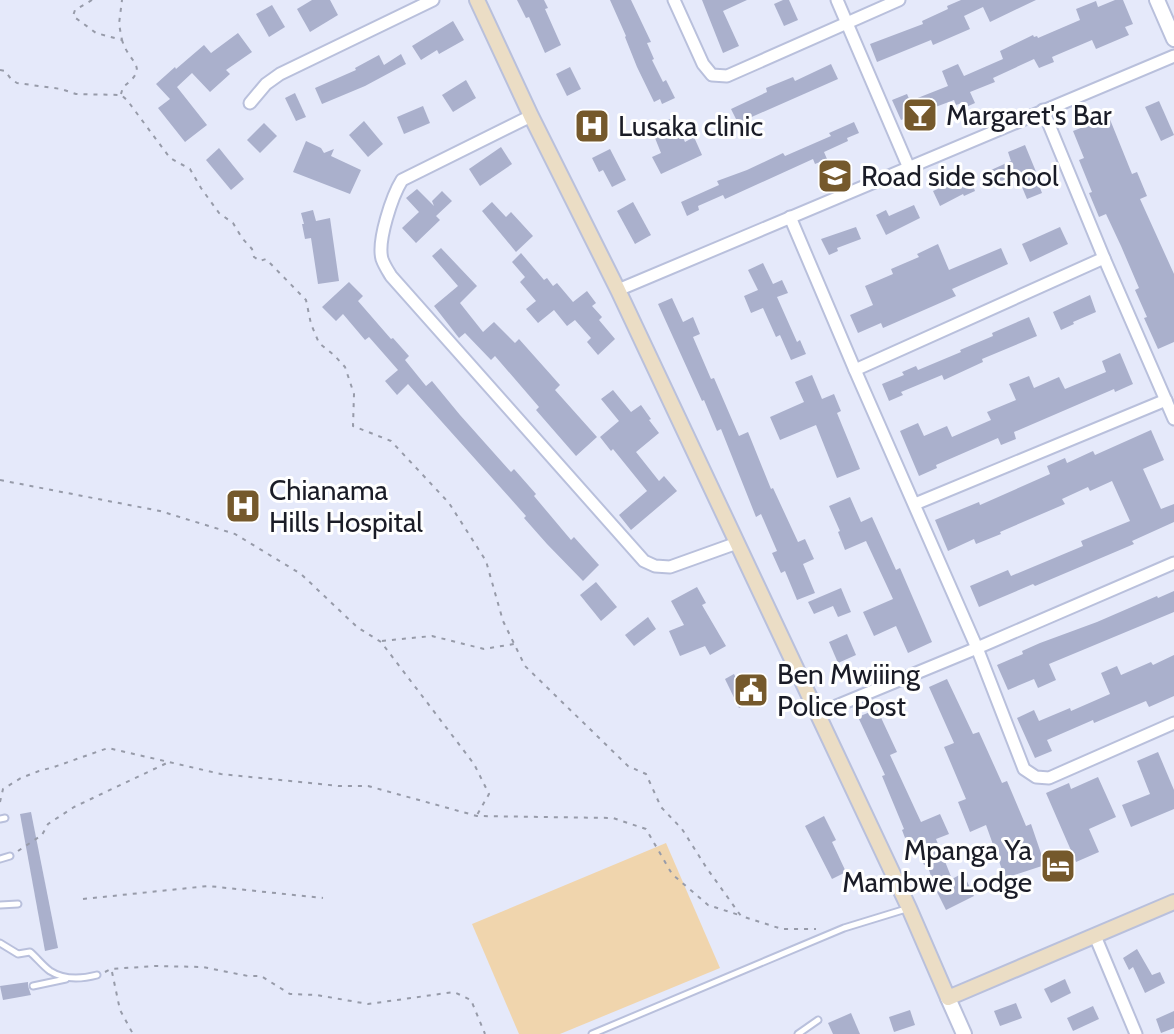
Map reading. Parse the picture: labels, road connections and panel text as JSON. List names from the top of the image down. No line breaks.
{"places":{"bar":["Margaret's Bar"],"hospital":["Lusaka clinic","Chianama Hills Hospital"],"school or university":["Road side school"],"public building":["Ben Mwiiing Police Post"],"hotel":["Mpanga Ya Mambwe Lodge"]}}
